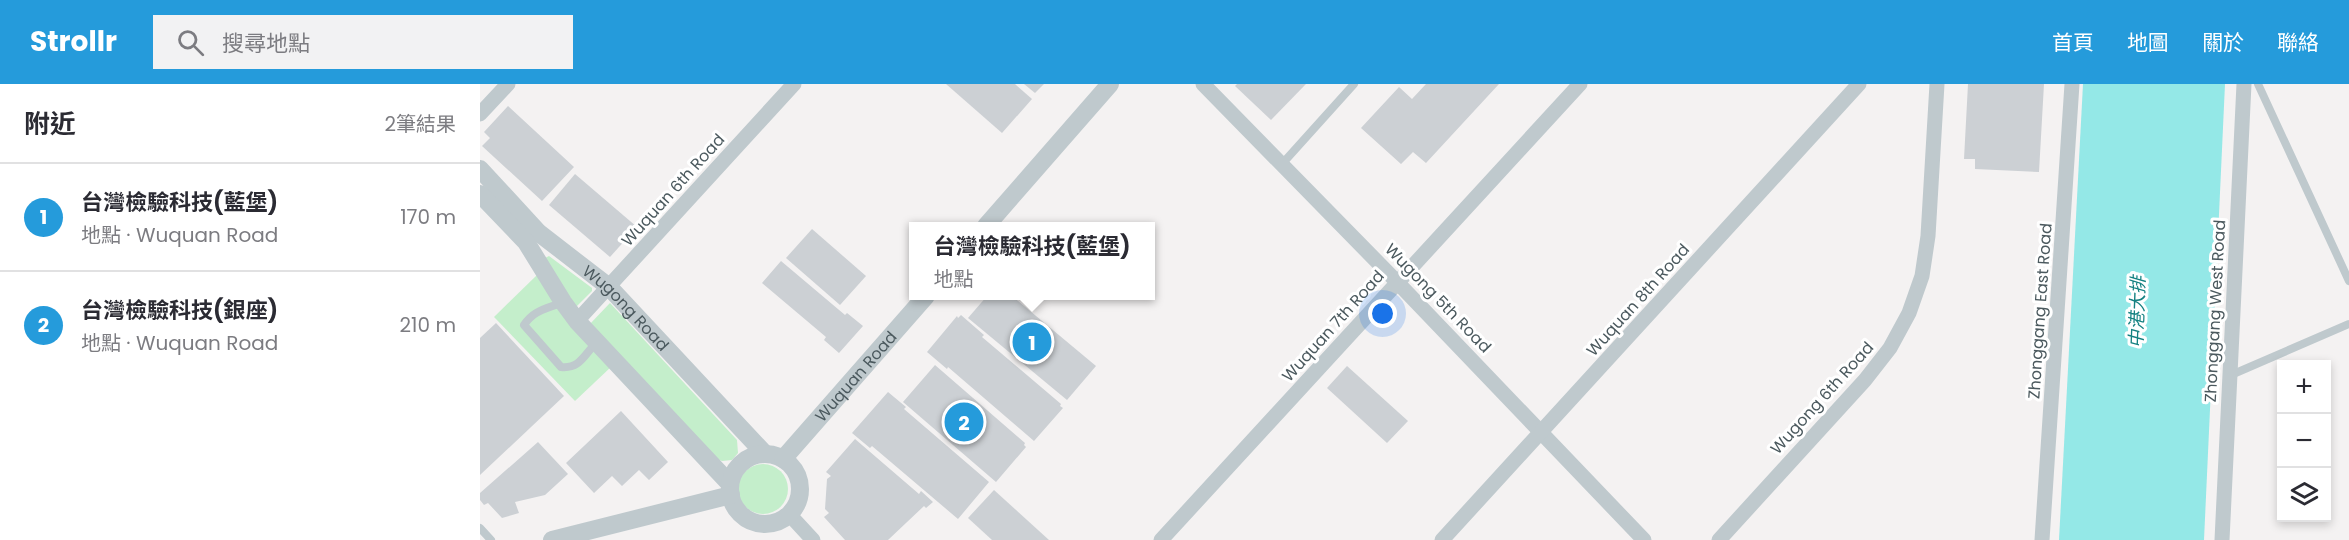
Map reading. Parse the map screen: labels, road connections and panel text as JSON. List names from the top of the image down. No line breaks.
{"streets":{"street":["Wuquan 6th Road","Wugong 5th Road","Wuquan 8th Road","Wugong Road","Zhonggang East Road","Zhonggang West Road","Wuquan 7th Road","Wuquan Road","Wugong 6th Road"]},"crossings":[["Wuquan 6th Road","Wugong Road"],["Wugong 5th Road","Wuquan 8th Road"],["Wugong 5th Road","Wuquan 7th Road"],["Wugong Road","Wuquan Road"]],"water":["中港大排"],"page":{"header":"Strollr","search":"搜尋地點","nav":["首頁","地圖","關於","聯絡"],"heading":["附近","2筆結果"],"list":[{"mark":"1","name":"台灣檢驗科技(藍堡)","note":"地點 · Wuquan Road","value":"170 m"},{"mark":"2","name":"台灣檢驗科技(銀座)","note":"地點 · Wuquan Road","value":"210 m"}],"popup":["台灣檢驗科技(藍堡)","地點"],"pins":["1","2"],"map_buttons":["+","−"]}}
